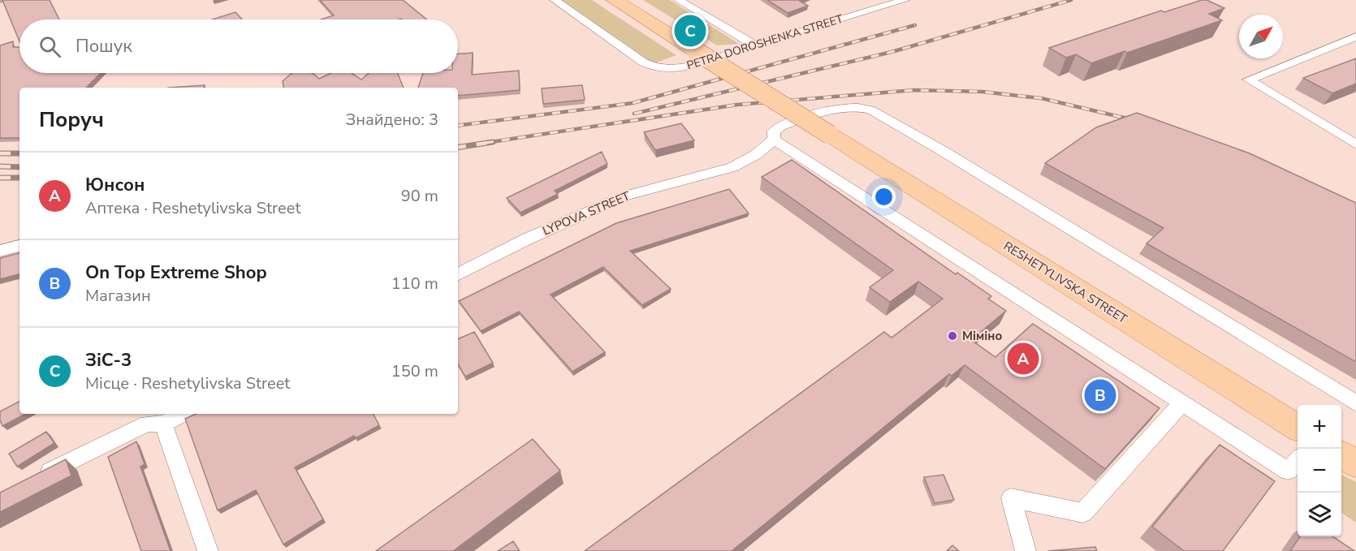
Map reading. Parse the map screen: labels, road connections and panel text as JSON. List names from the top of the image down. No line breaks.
{"streets":{"main road":["RESHETYLIVSKA STREET"],"street":["PETRA DOROSHENKA STREET","LYPOVA STREET"]},"places":["Міміно"],"north":"top right","page":{"pins":["C","A","B"],"search":"Пошук","heading":["Поруч","Знайдено: 3"],"list":[{"mark":"A","name":"Юнсон","note":"Аптека · Reshetylivska Street","value":"90 m"},{"mark":"B","name":"On Top Extreme Shop","note":"Магазин","value":"110 m"},{"mark":"C","name":"ЗіС-3","note":"Місце · Reshetylivska Street","value":"150 m"}],"map_buttons":["+","−"]}}
